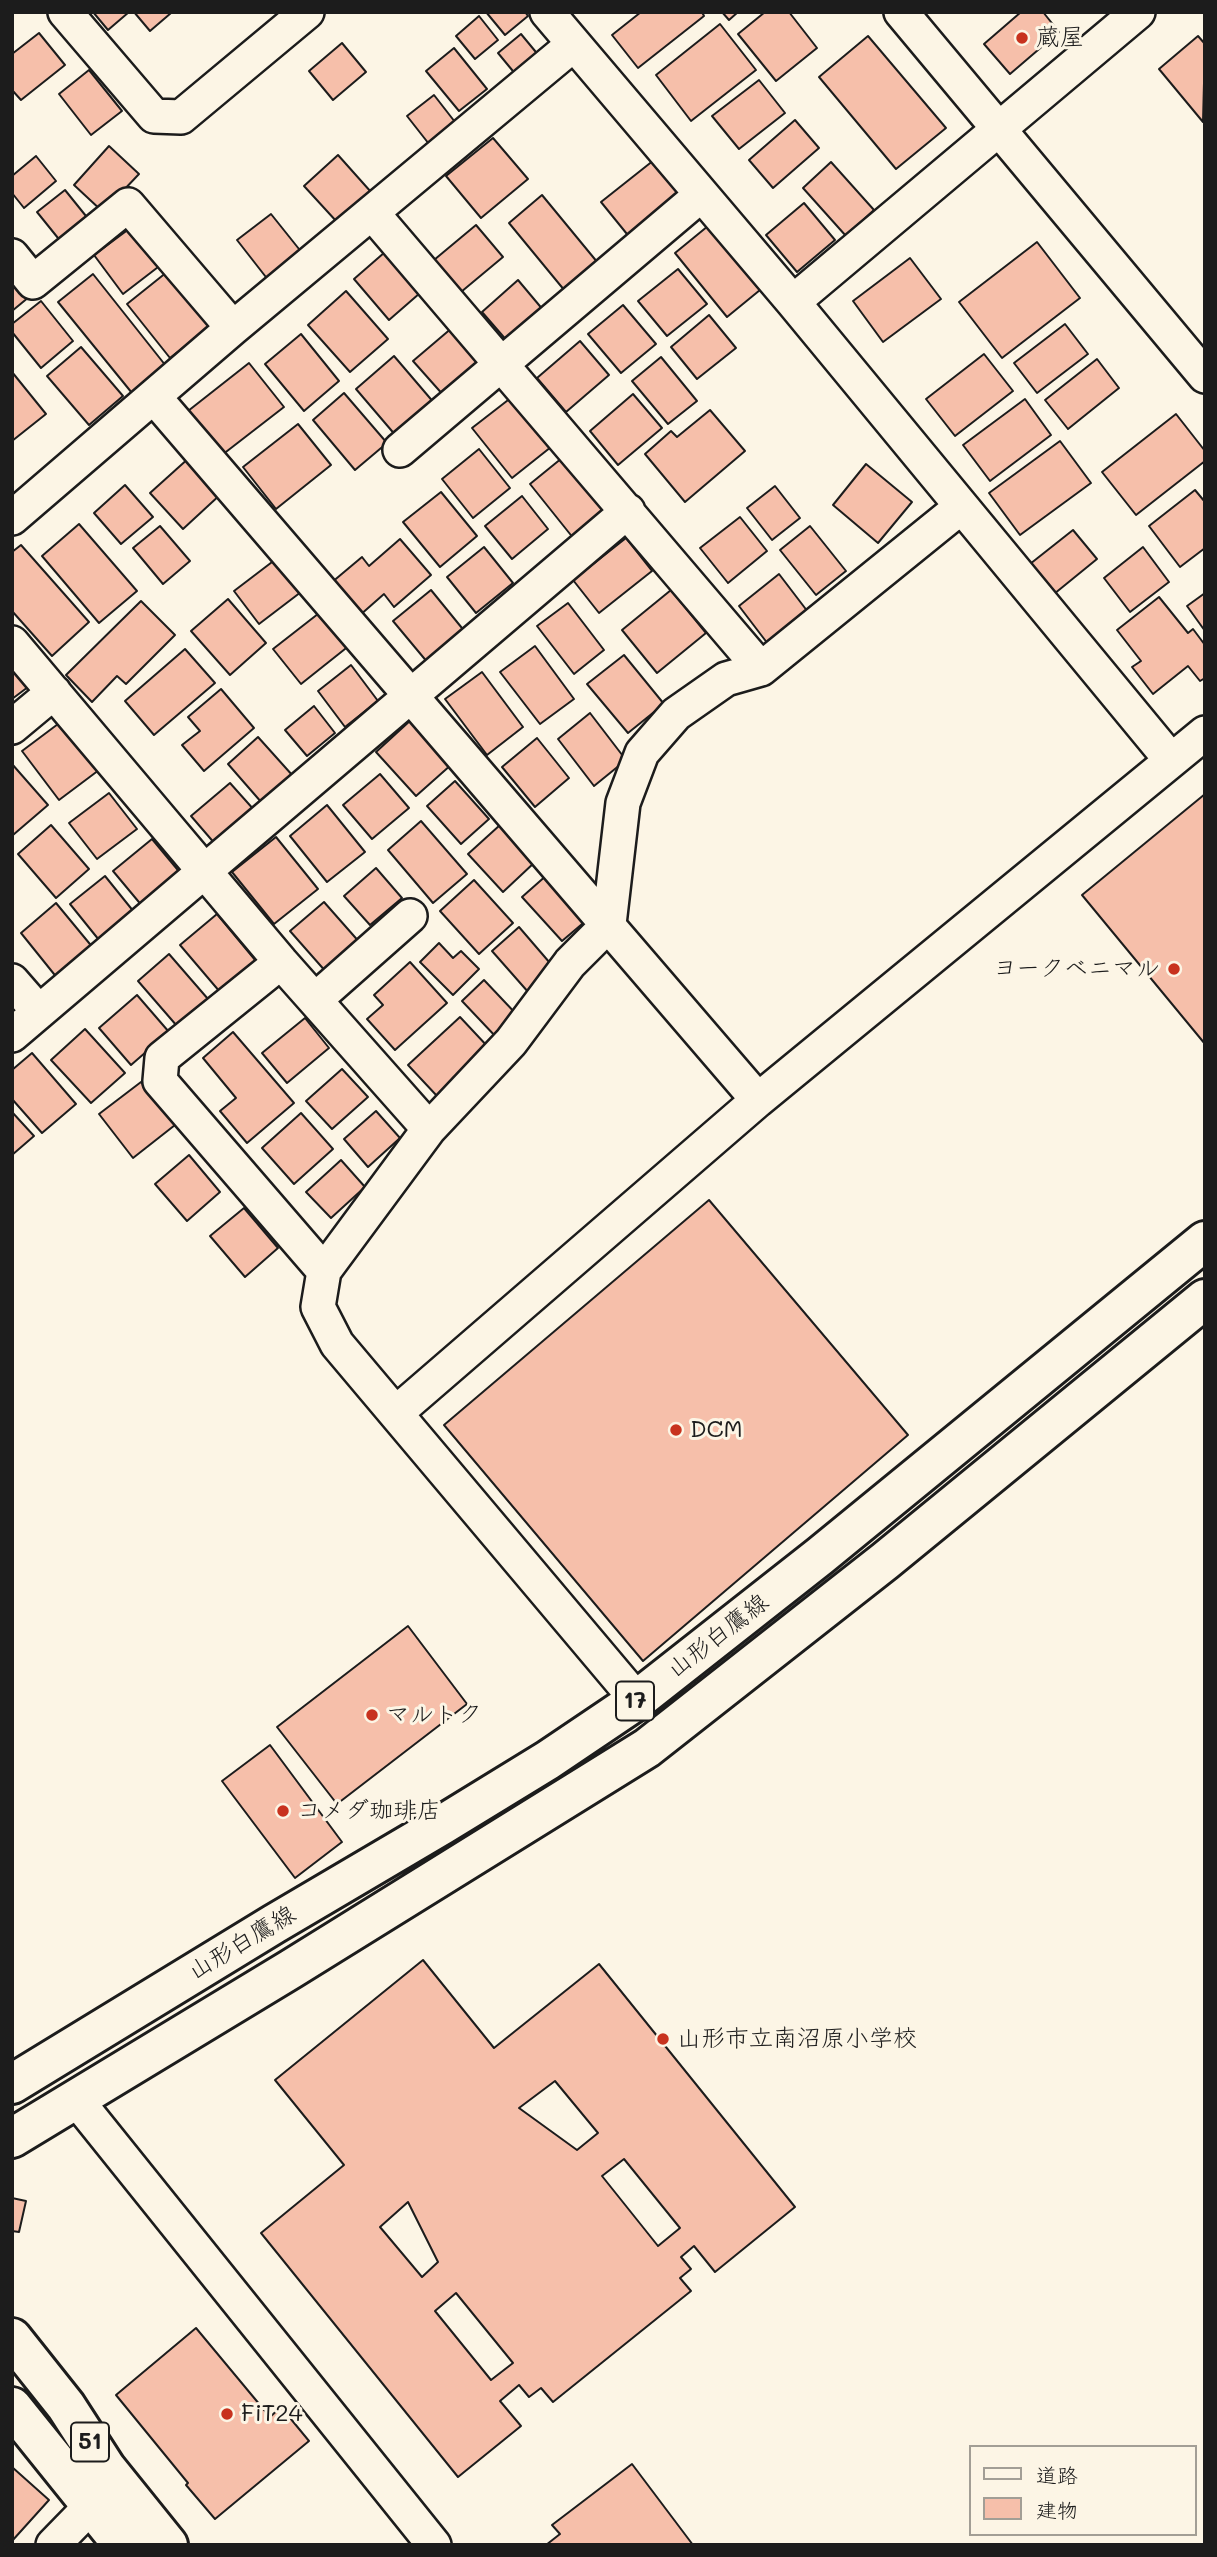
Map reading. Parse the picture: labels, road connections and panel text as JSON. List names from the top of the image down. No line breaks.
{"streets":{"main road":["山形白鷹線","17","51"]},"places":["蔵屋","ヨークベニマル","DCM","マルトク","コメダ珈琲店","山形市立南沼原小学校","FiT24"],"legend":["道路","建物"]}
